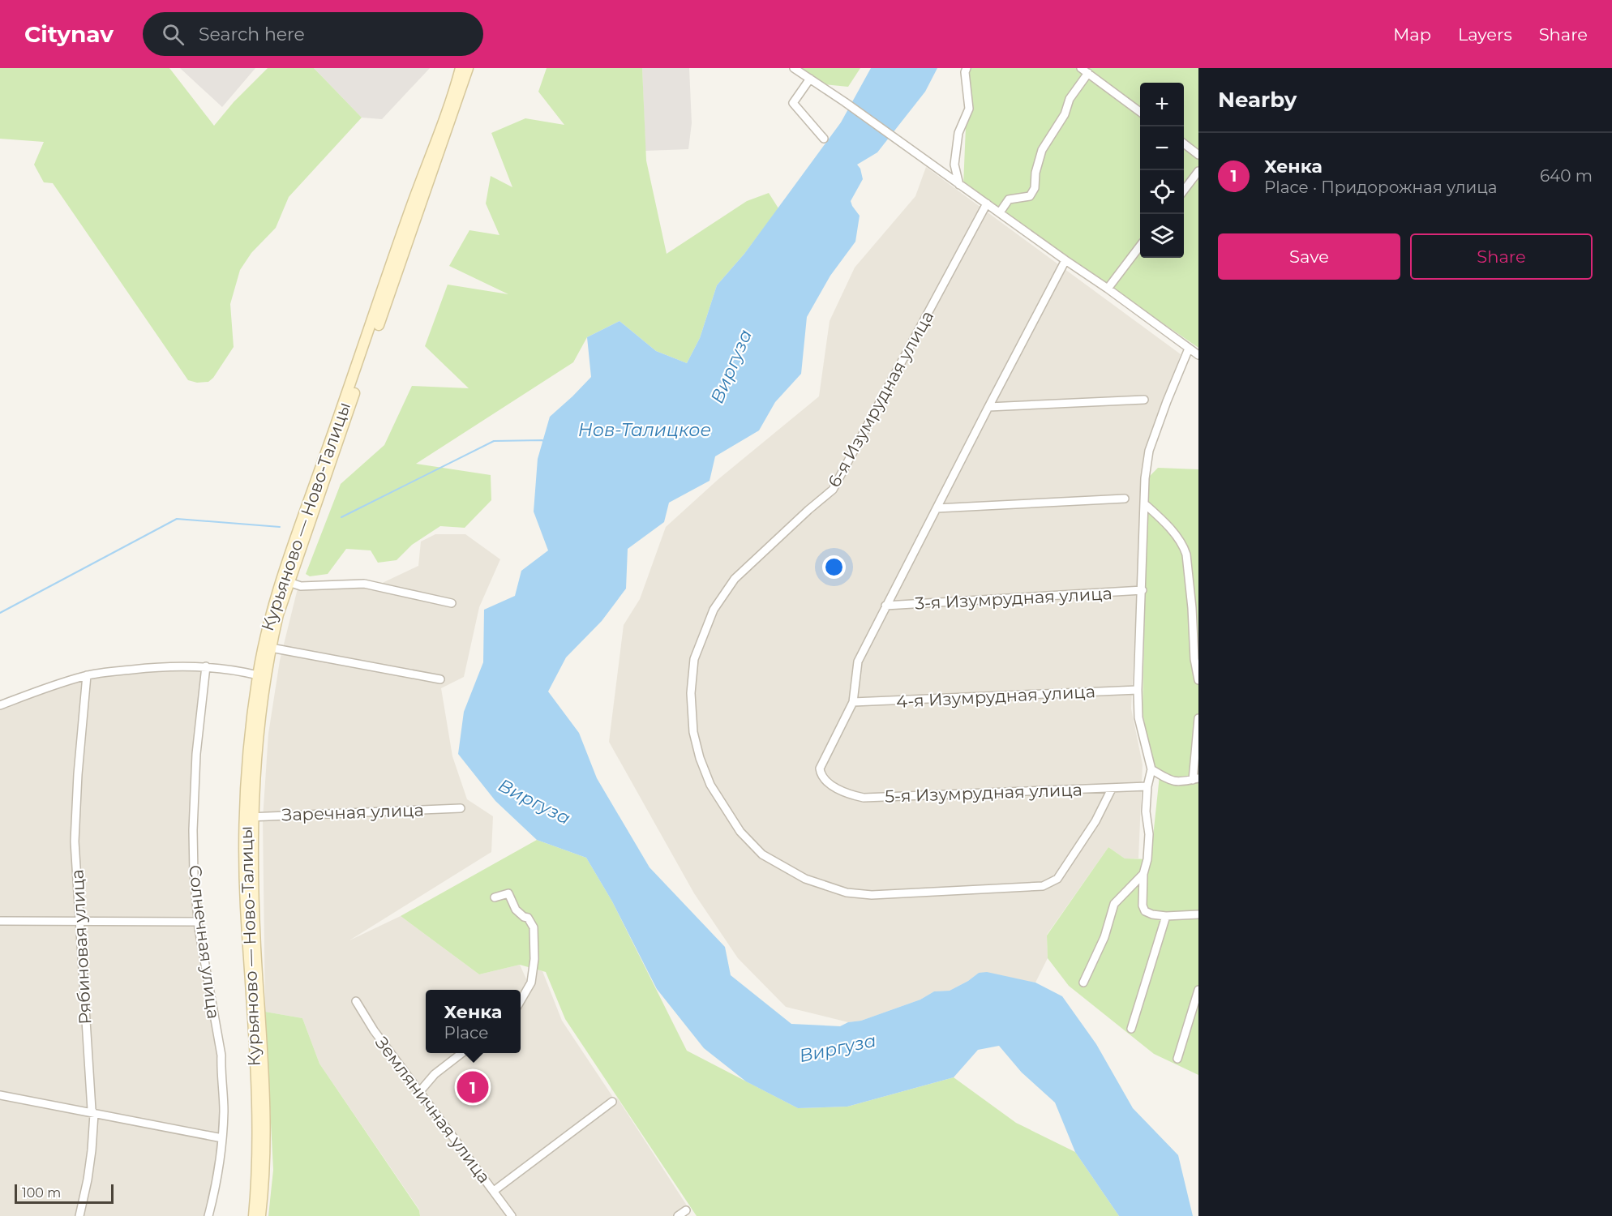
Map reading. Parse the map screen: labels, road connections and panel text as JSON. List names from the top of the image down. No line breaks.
{"streets":{"main road":["Курьяново — Ново-Талицы"],"street":["6-я Изумрудная улица","3-я Изумрудная улица","4-я Изумрудная улица","5-я Изумрудная улица","Заречная улица","Солнечная улица","Рябиновая улица","Земляничная улица"]},"crossings":[["6-я Изумрудная улица","5-я Изумрудная улица"],["Курьяново — Ново-Талицы","Заречная улица"],["4-я Изумрудная улица","5-я Изумрудная улица"]],"water":["Виргуза","Нов-Талицкое"],"scale_bar":"100 m","page":{"header":"Citynav","search":"Search here","nav":["Map","Layers","Share"],"heading":"Nearby","map_buttons":["+","−"],"list":[{"mark":"1","name":"Хенка","note":"Place · Придорожная улица","value":"640 m"}],"buttons":["Save","Share"],"popup":["Хенка","Place"],"pins":"1","scale":"100 m"}}
